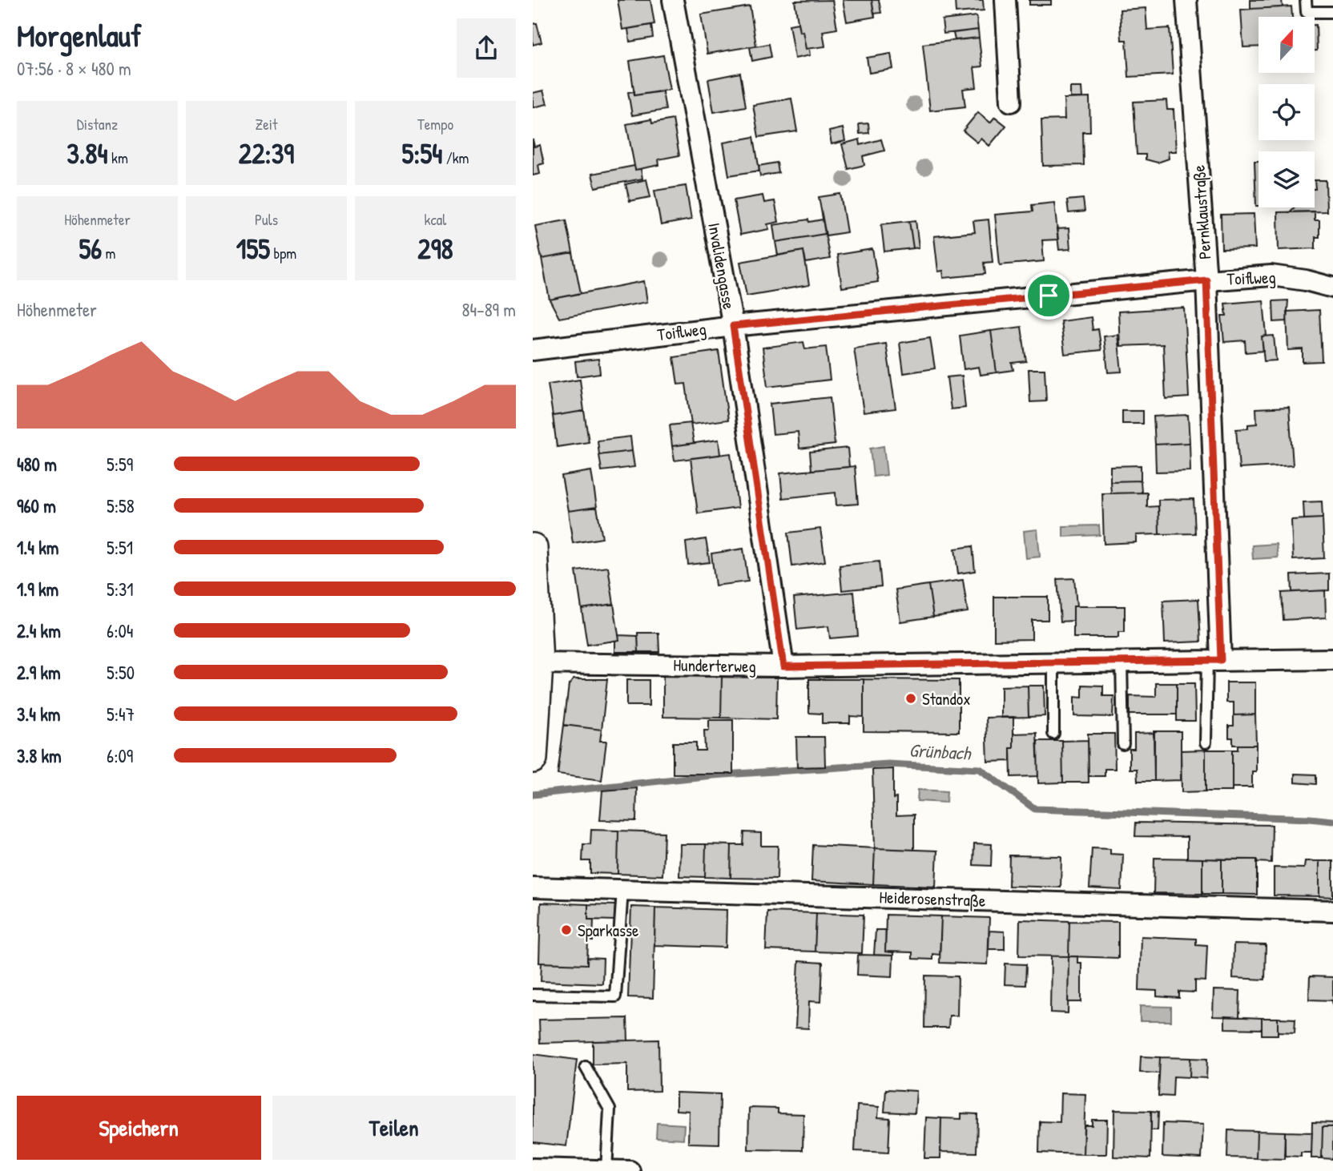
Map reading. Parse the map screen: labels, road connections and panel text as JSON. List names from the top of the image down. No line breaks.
{"streets":{"street":["Pernklaustraße","Invalidengasse","Toiflweg","Hunderterweg","Heiderosenstraße"]},"crossings":[["Pernklaustraße","Toiflweg"],["Pernklaustraße","Hunderterweg"],["Invalidengasse","Toiflweg"],["Invalidengasse","Hunderterweg"]],"water":["Grünbach"],"places":["Standox","Sparkasse"],"north":"top","page":{"heading":["Morgenlauf","07:56 · 8 × 480 m"],"stats":[["Distanz","3.84 km"],["Zeit","22:39"],["Tempo","5:54 /km"],["Höhenmeter","56 m"],["Puls","155 bpm"],["kcal","298"]],"chart":["Höhenmeter","84–89 m"],"list":[{"name":"480 m","note":"5:59"},{"name":"960 m","note":"5:58"},{"name":"1.4 km","note":"5:51"},{"name":"1.9 km","note":"5:31"},{"name":"2.4 km","note":"6:04"},{"name":"2.9 km","note":"5:50"},{"name":"3.4 km","note":"5:47"},{"name":"3.8 km","note":"6:09"}],"buttons":["Speichern","Teilen"]}}
